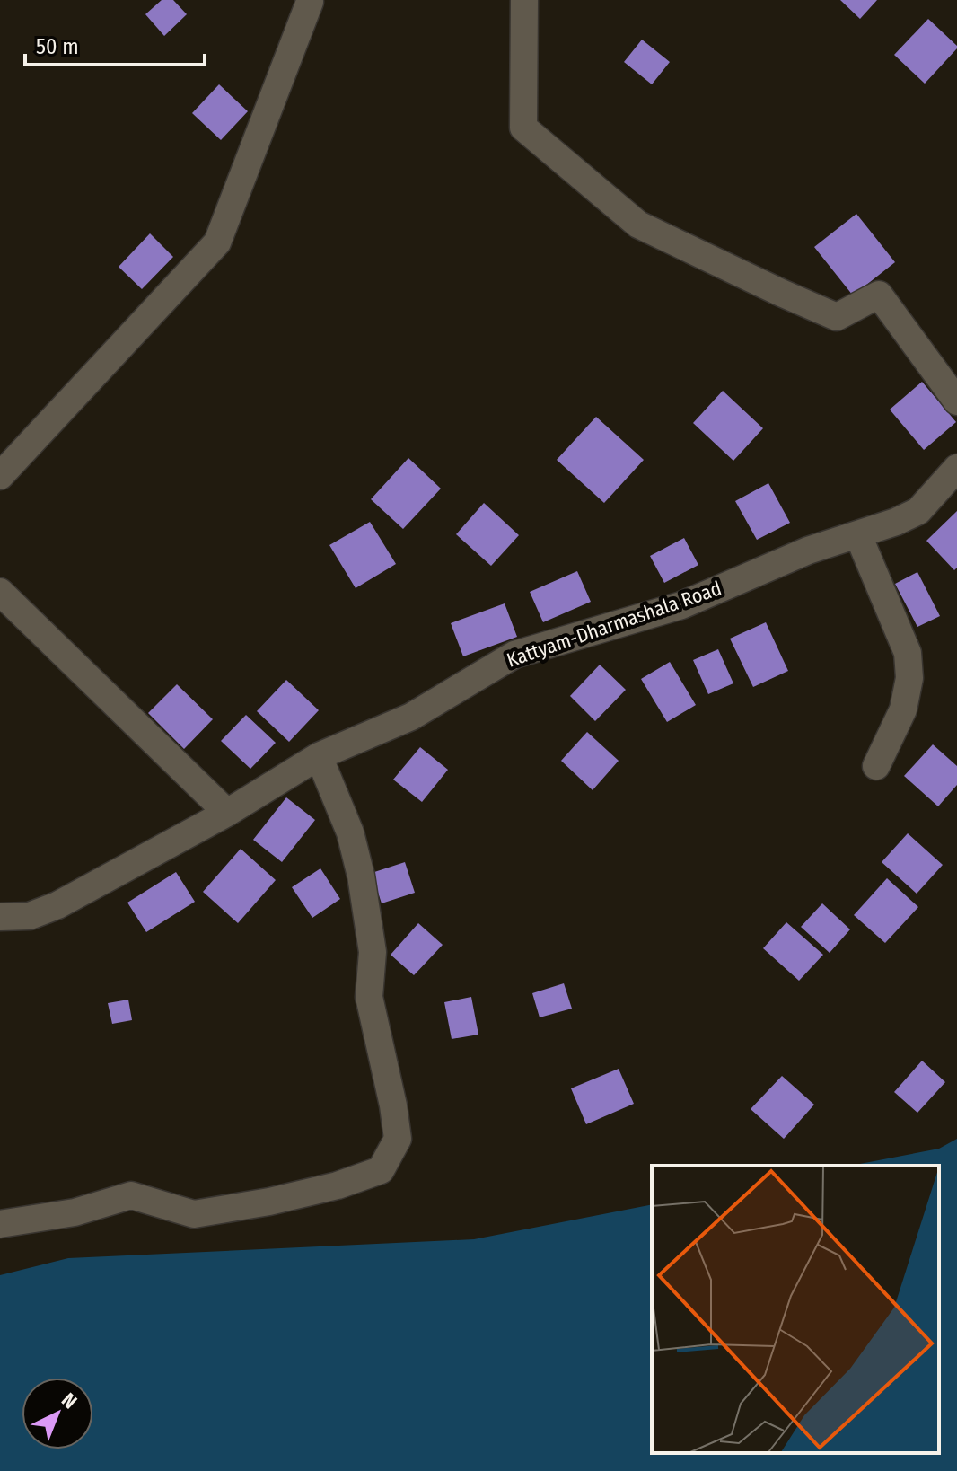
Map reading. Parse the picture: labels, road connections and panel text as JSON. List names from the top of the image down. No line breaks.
{"streets":{"street":["Kattyam-Dharmashala Road"]},"scale_bar":"50 m","north":"top right"}
